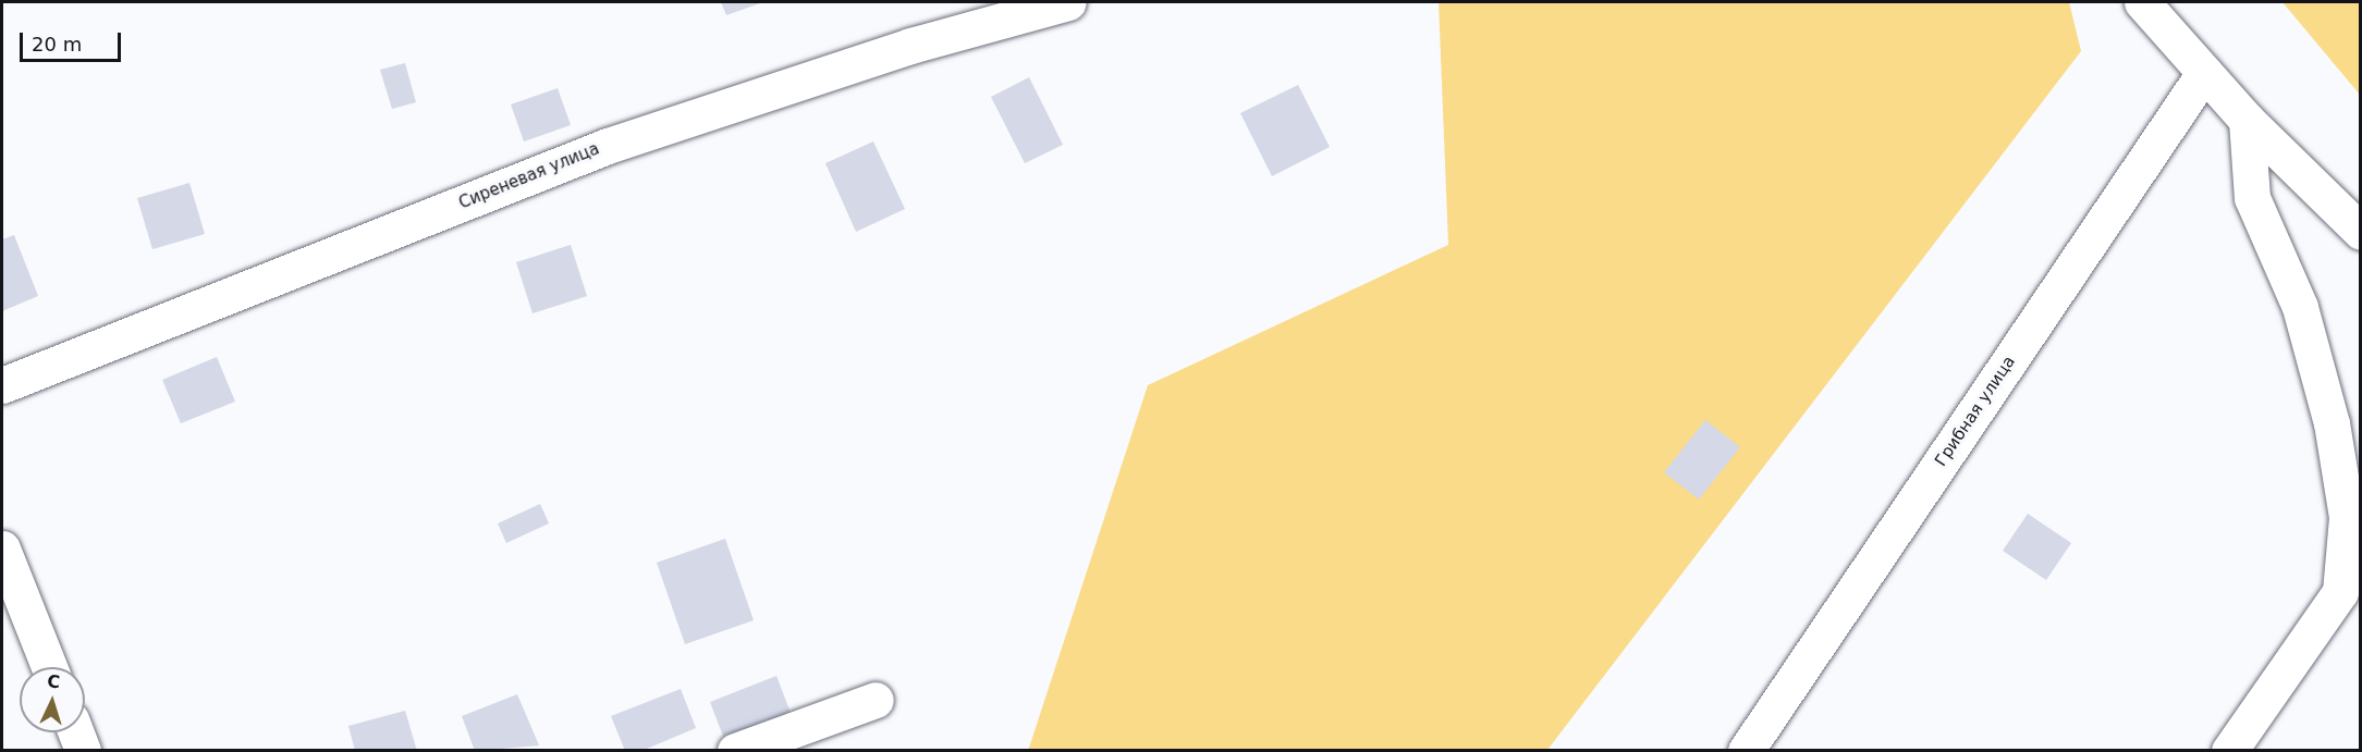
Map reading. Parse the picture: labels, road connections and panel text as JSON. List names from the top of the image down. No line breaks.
{"streets":{"street":["Сиреневая улица","Грибная улица"]},"scale_bar":"20 m","north":"top"}
